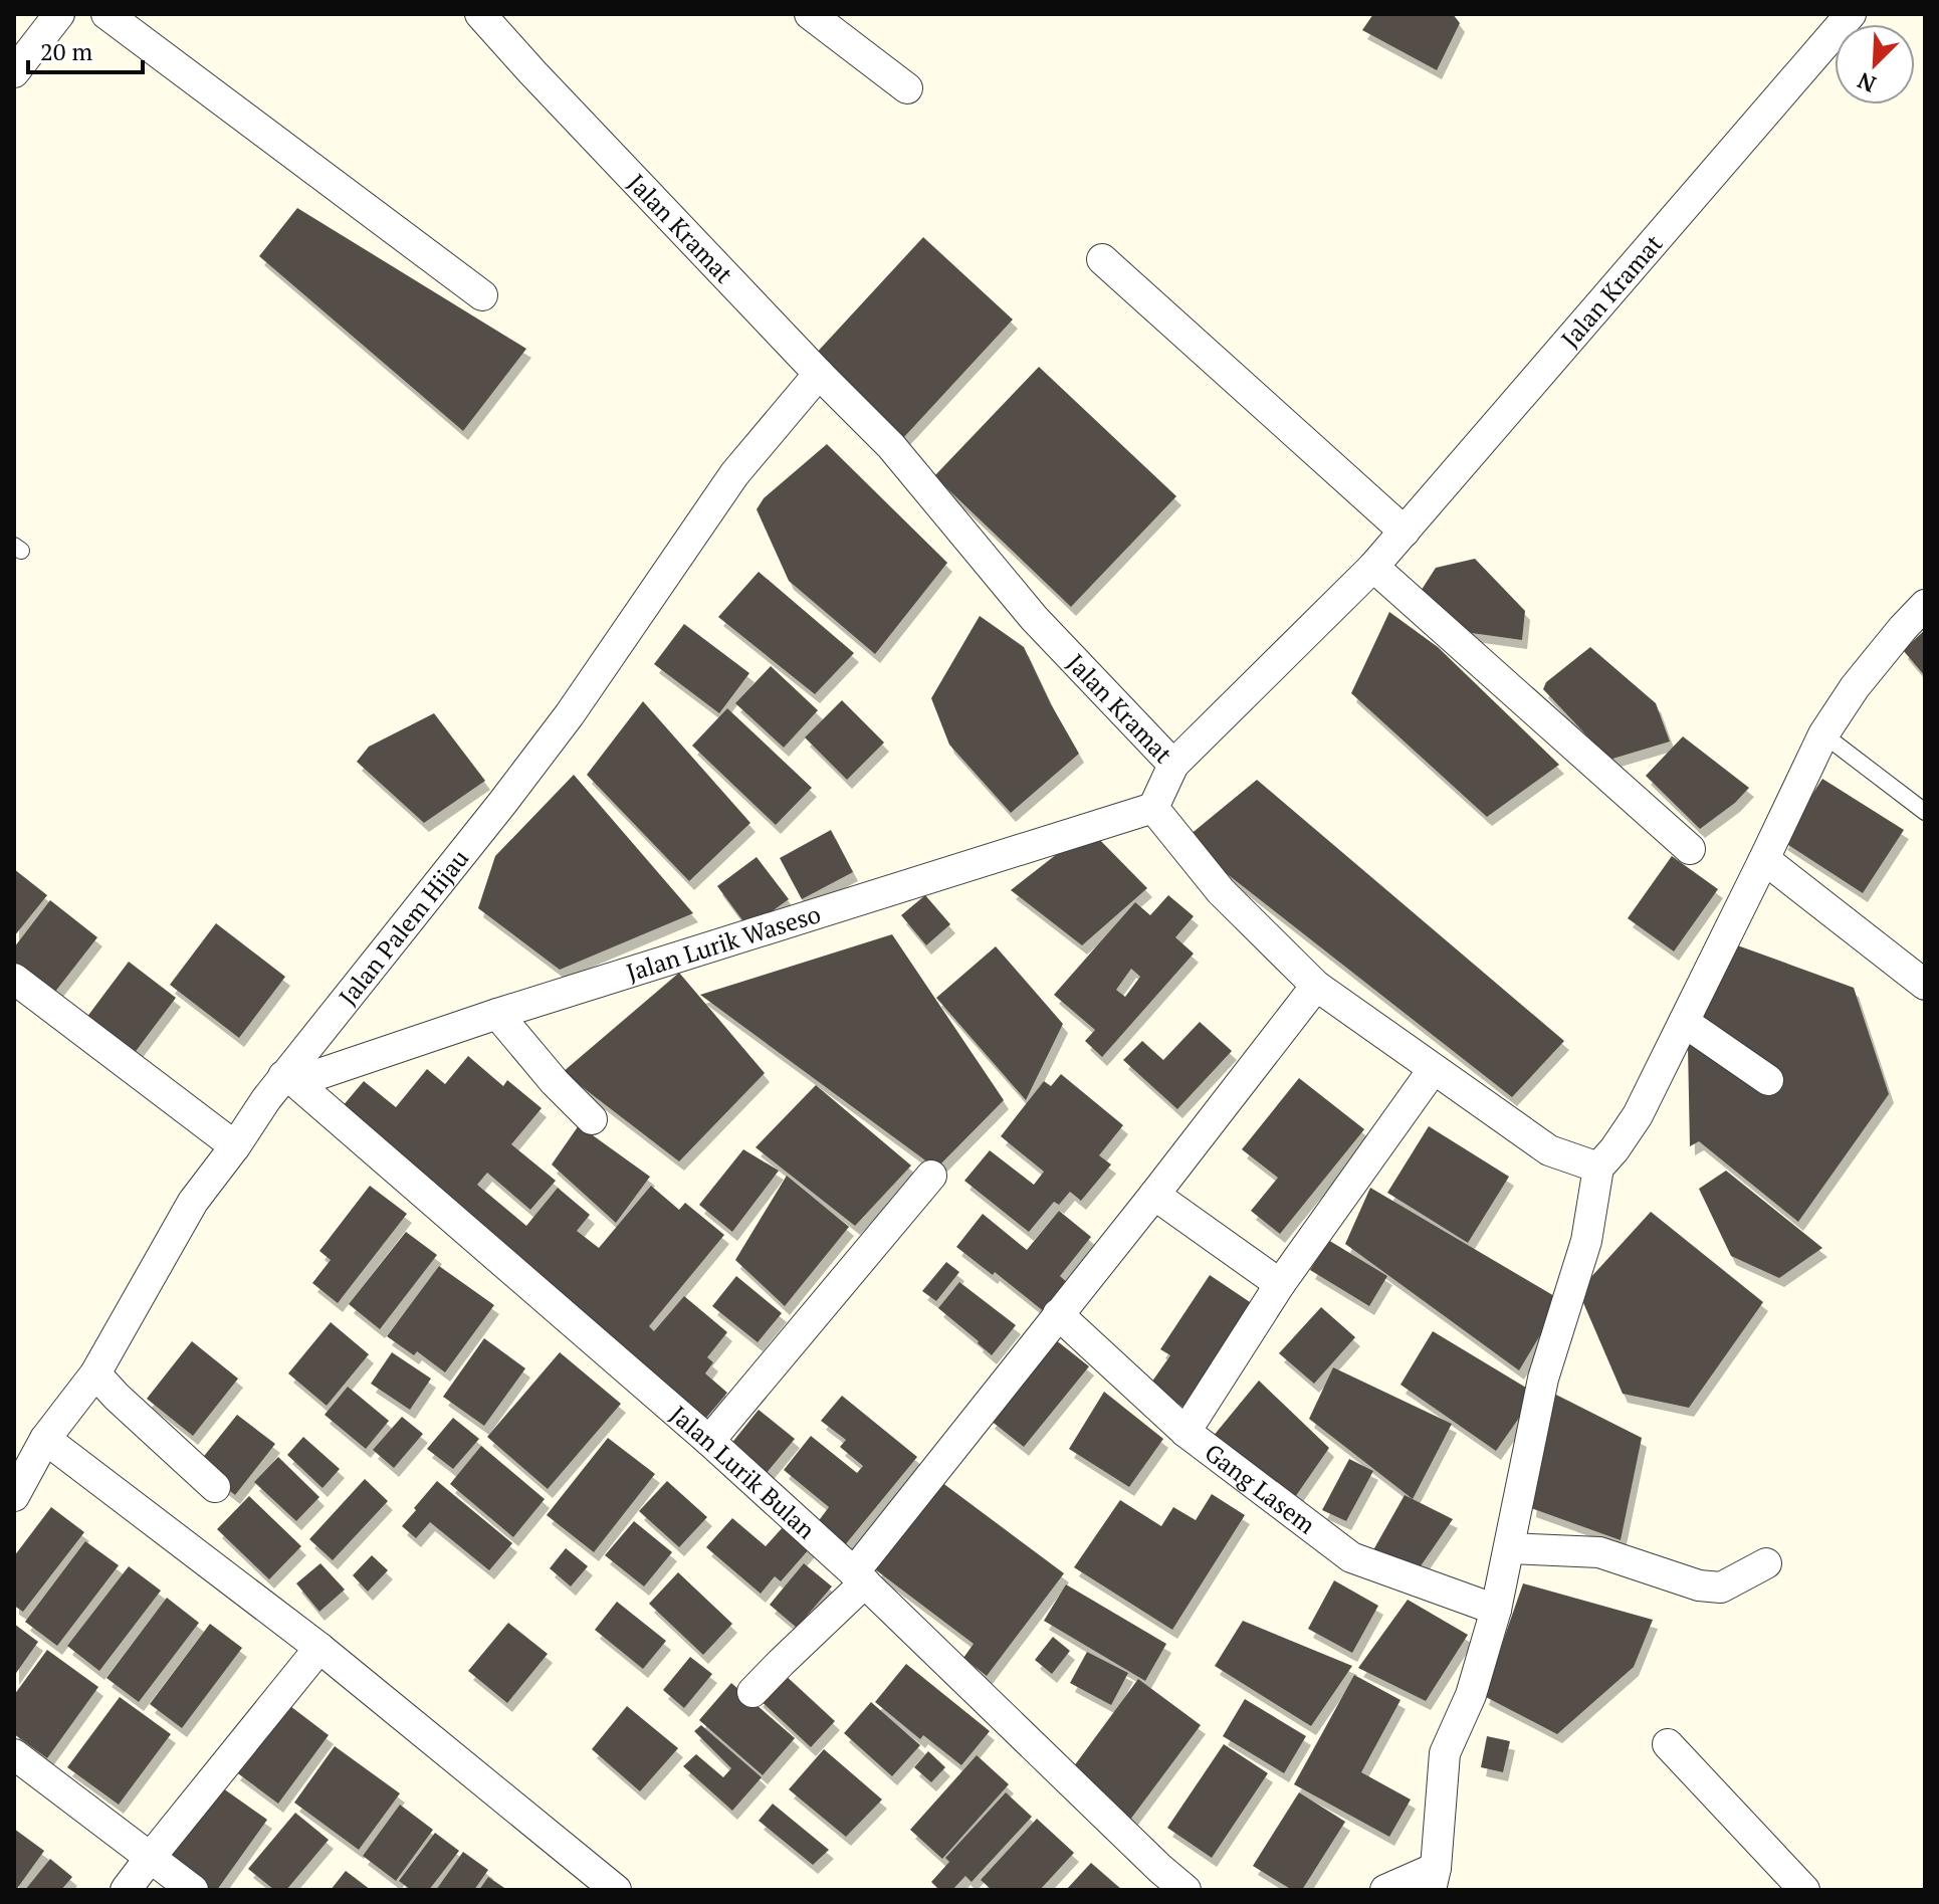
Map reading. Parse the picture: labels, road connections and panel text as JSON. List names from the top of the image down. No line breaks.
{"streets":{"street":["Jalan Kramat","Jalan Palem Hijau","Jalan Lurik Waseso","Jalan Lurik Bulan","Gang Lasem"]},"crossings":[["Jalan Kramat","Jalan Palem Hijau"],["Jalan Palem Hijau","Jalan Lurik Waseso"],["Jalan Palem Hijau","Jalan Lurik Bulan"],["Jalan Lurik Waseso","Jalan Lurik Bulan"]],"scale_bar":"20 m","north":"bottom left"}
